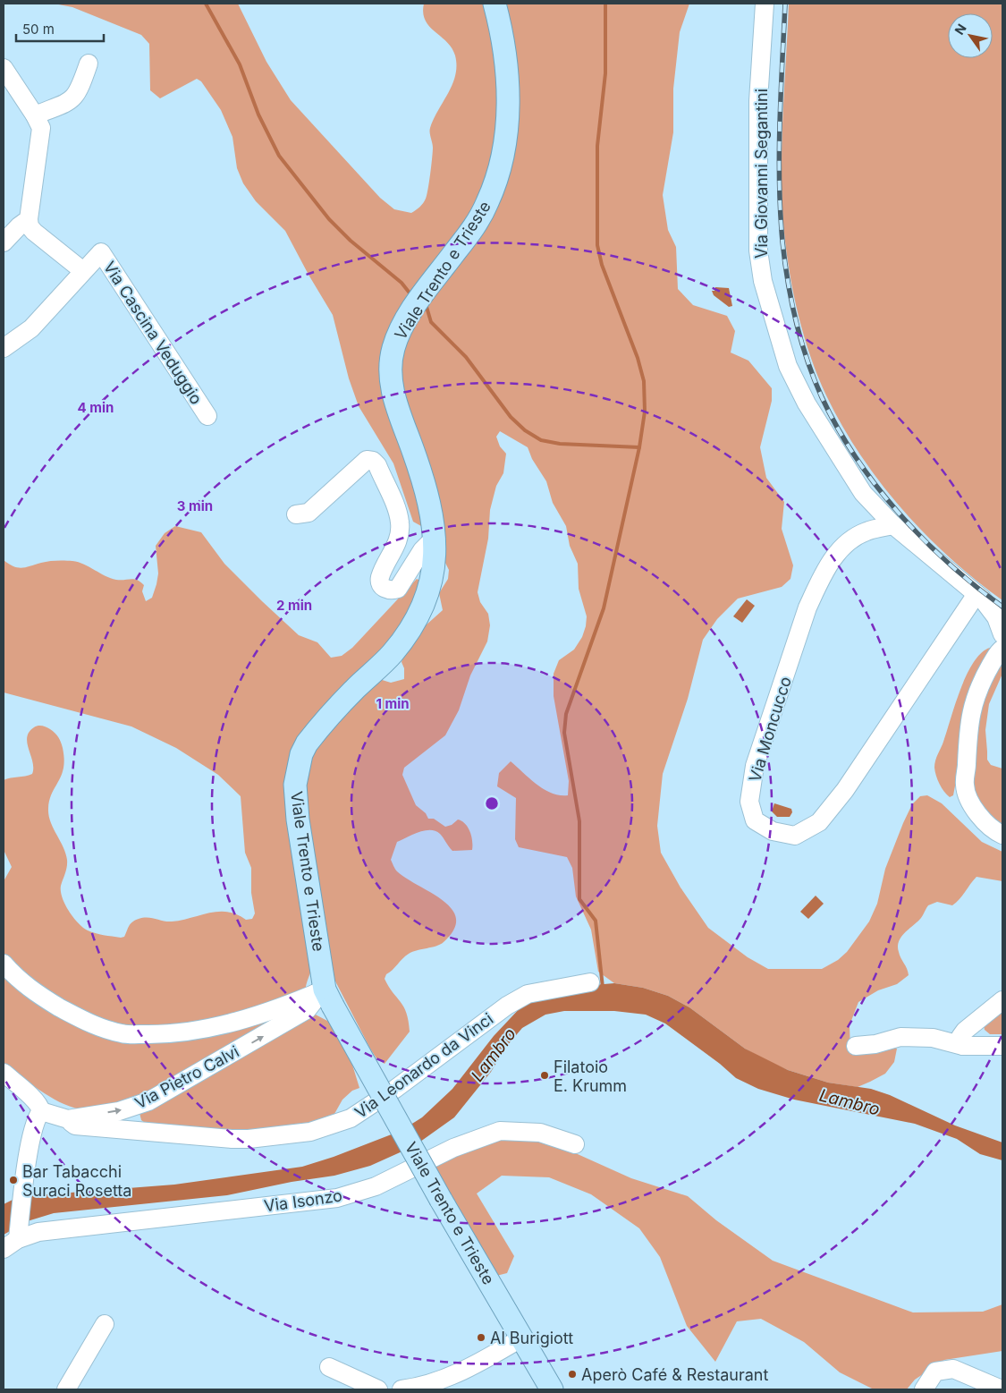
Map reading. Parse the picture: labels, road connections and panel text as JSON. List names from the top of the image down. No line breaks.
{"streets":{"main road":["Viale Trento e Trieste"],"street":["Via Giovanni Segantini","Via Cascina Veduggio","Via Moncucco","Via Leonardo da Vinci","Via Pietro Calvi","Via Isonzo"]},"crossings":[["Via Giovanni Segantini","Via Moncucco"],["Viale Trento e Trieste","Via Pietro Calvi"],["Via Leonardo da Vinci","Via Pietro Calvi"]],"one_way":["Via Pietro Calvi"],"water":["Lambro"],"places":["Filatoio E. Krumm","Bar Tabacchi Suraci Rosetta","Al Burigiott","Aperò Café & Restaurant"],"scale_bar":"50 m","north":"top left","rings":["4 min","3 min","2 min","1 min"]}
